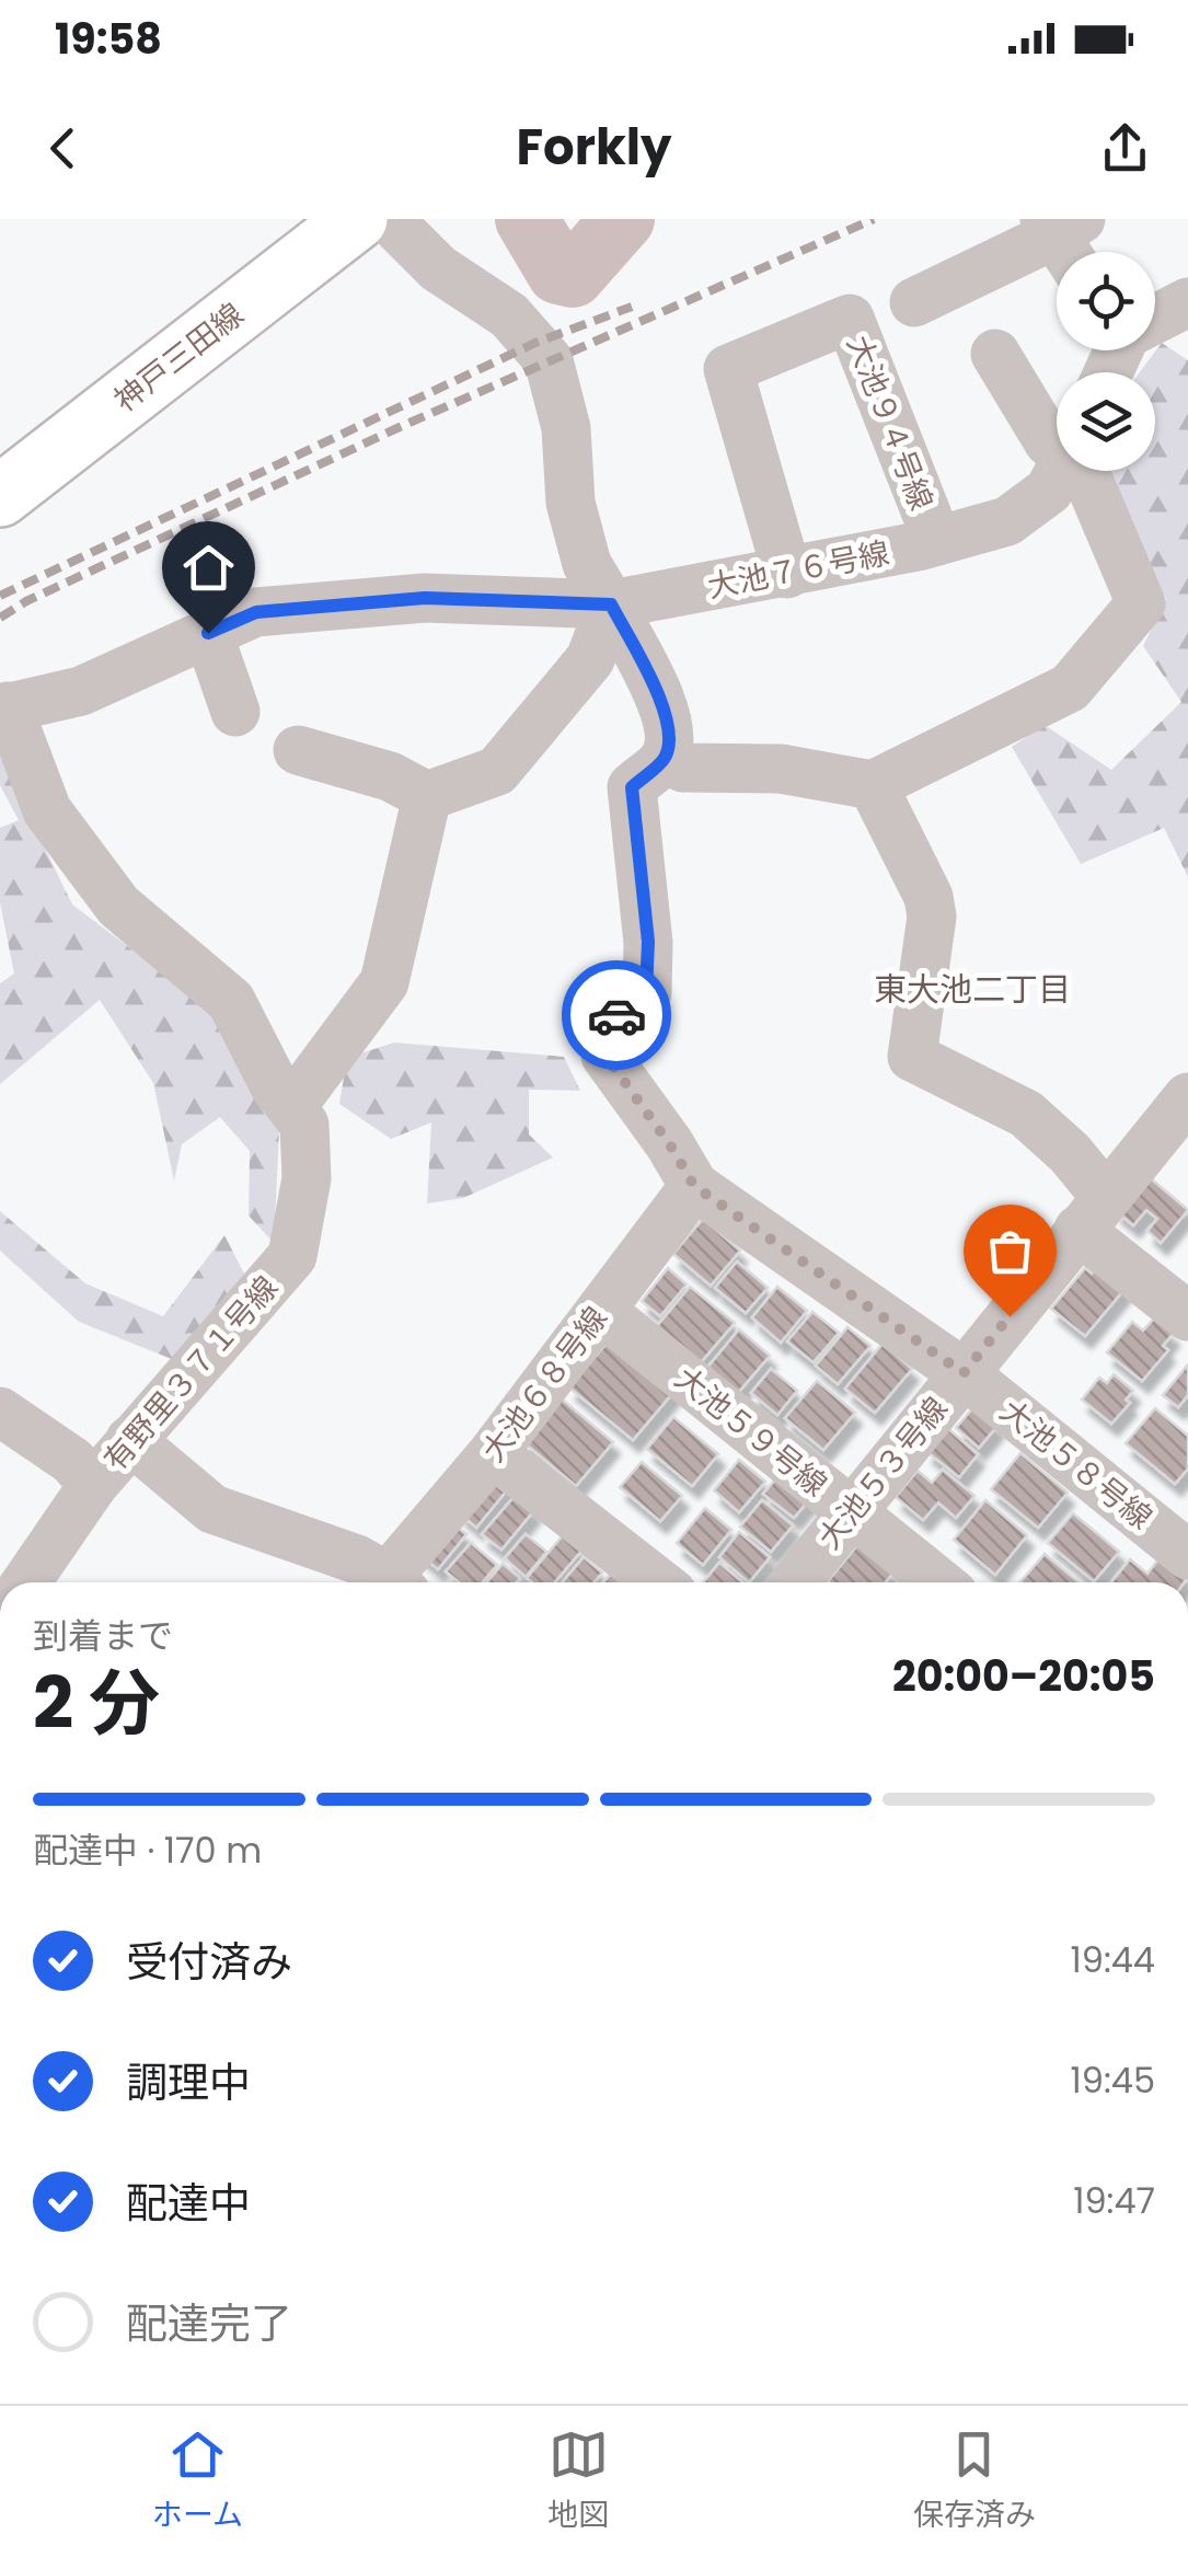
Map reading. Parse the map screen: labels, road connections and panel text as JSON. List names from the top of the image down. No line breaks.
{"streets":{"main road":["神戸三田線"],"street":["大池９４号線","大池７６号線","有野里３７１号線","大池６８号線","大池５９号線","大池５８号線","大池５３号線"]},"crossings":[["大池９４号線","大池７６号線"],["大池７６号線","有野里３７１号線"],["大池６８号線","大池５９号線"],["大池６８号線","大池５８号線"],["大池５９号線","大池５３号線"],["大池５８号線","大池５３号線"]],"districts":["東大池二丁目"],"page":{"status":"19:58","header":"Forkly","heading":["2 分","到着まで","20:00–20:05"],"bar":"配達中 · 170 m","list":[["受付済み","19:44"],["調理中","19:45"],["配達中","19:47"],"配達完了"],"tabs":["ホーム","地図","保存済み"]}}
